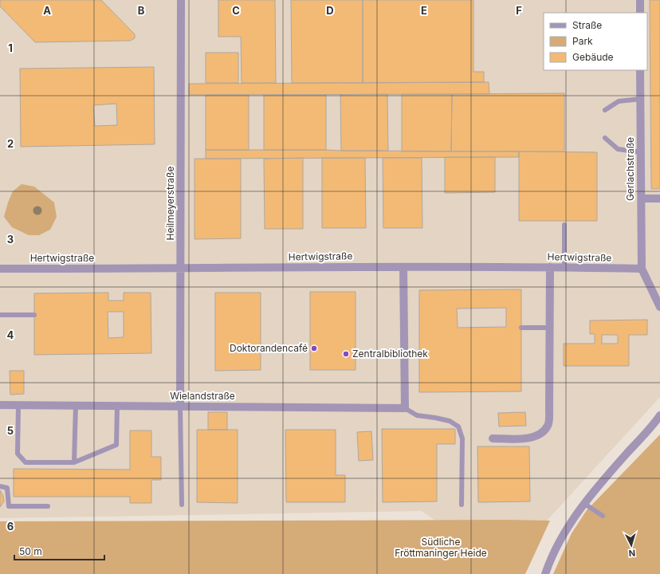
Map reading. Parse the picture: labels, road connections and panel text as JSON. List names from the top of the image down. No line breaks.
{"streets":{"street":["Gerlachstraße","Heilmeyerstraße","Hertwigstraße","Wielandstraße"]},"crossings":[["Gerlachstraße","Hertwigstraße"],["Heilmeyerstraße","Hertwigstraße"],["Heilmeyerstraße","Wielandstraße"]],"parks":["Südliche Fröttmaninger Heide"],"places":["Doktorandencafé","Zentralbibliothek"],"legend":["Straße","Park","Gebäude"],"scale_bar":"50 m","north":"bottom","grid":{"columns":["A","B","C","D","E","F"],"rows":["1","2","3","4","5","6"]}}
